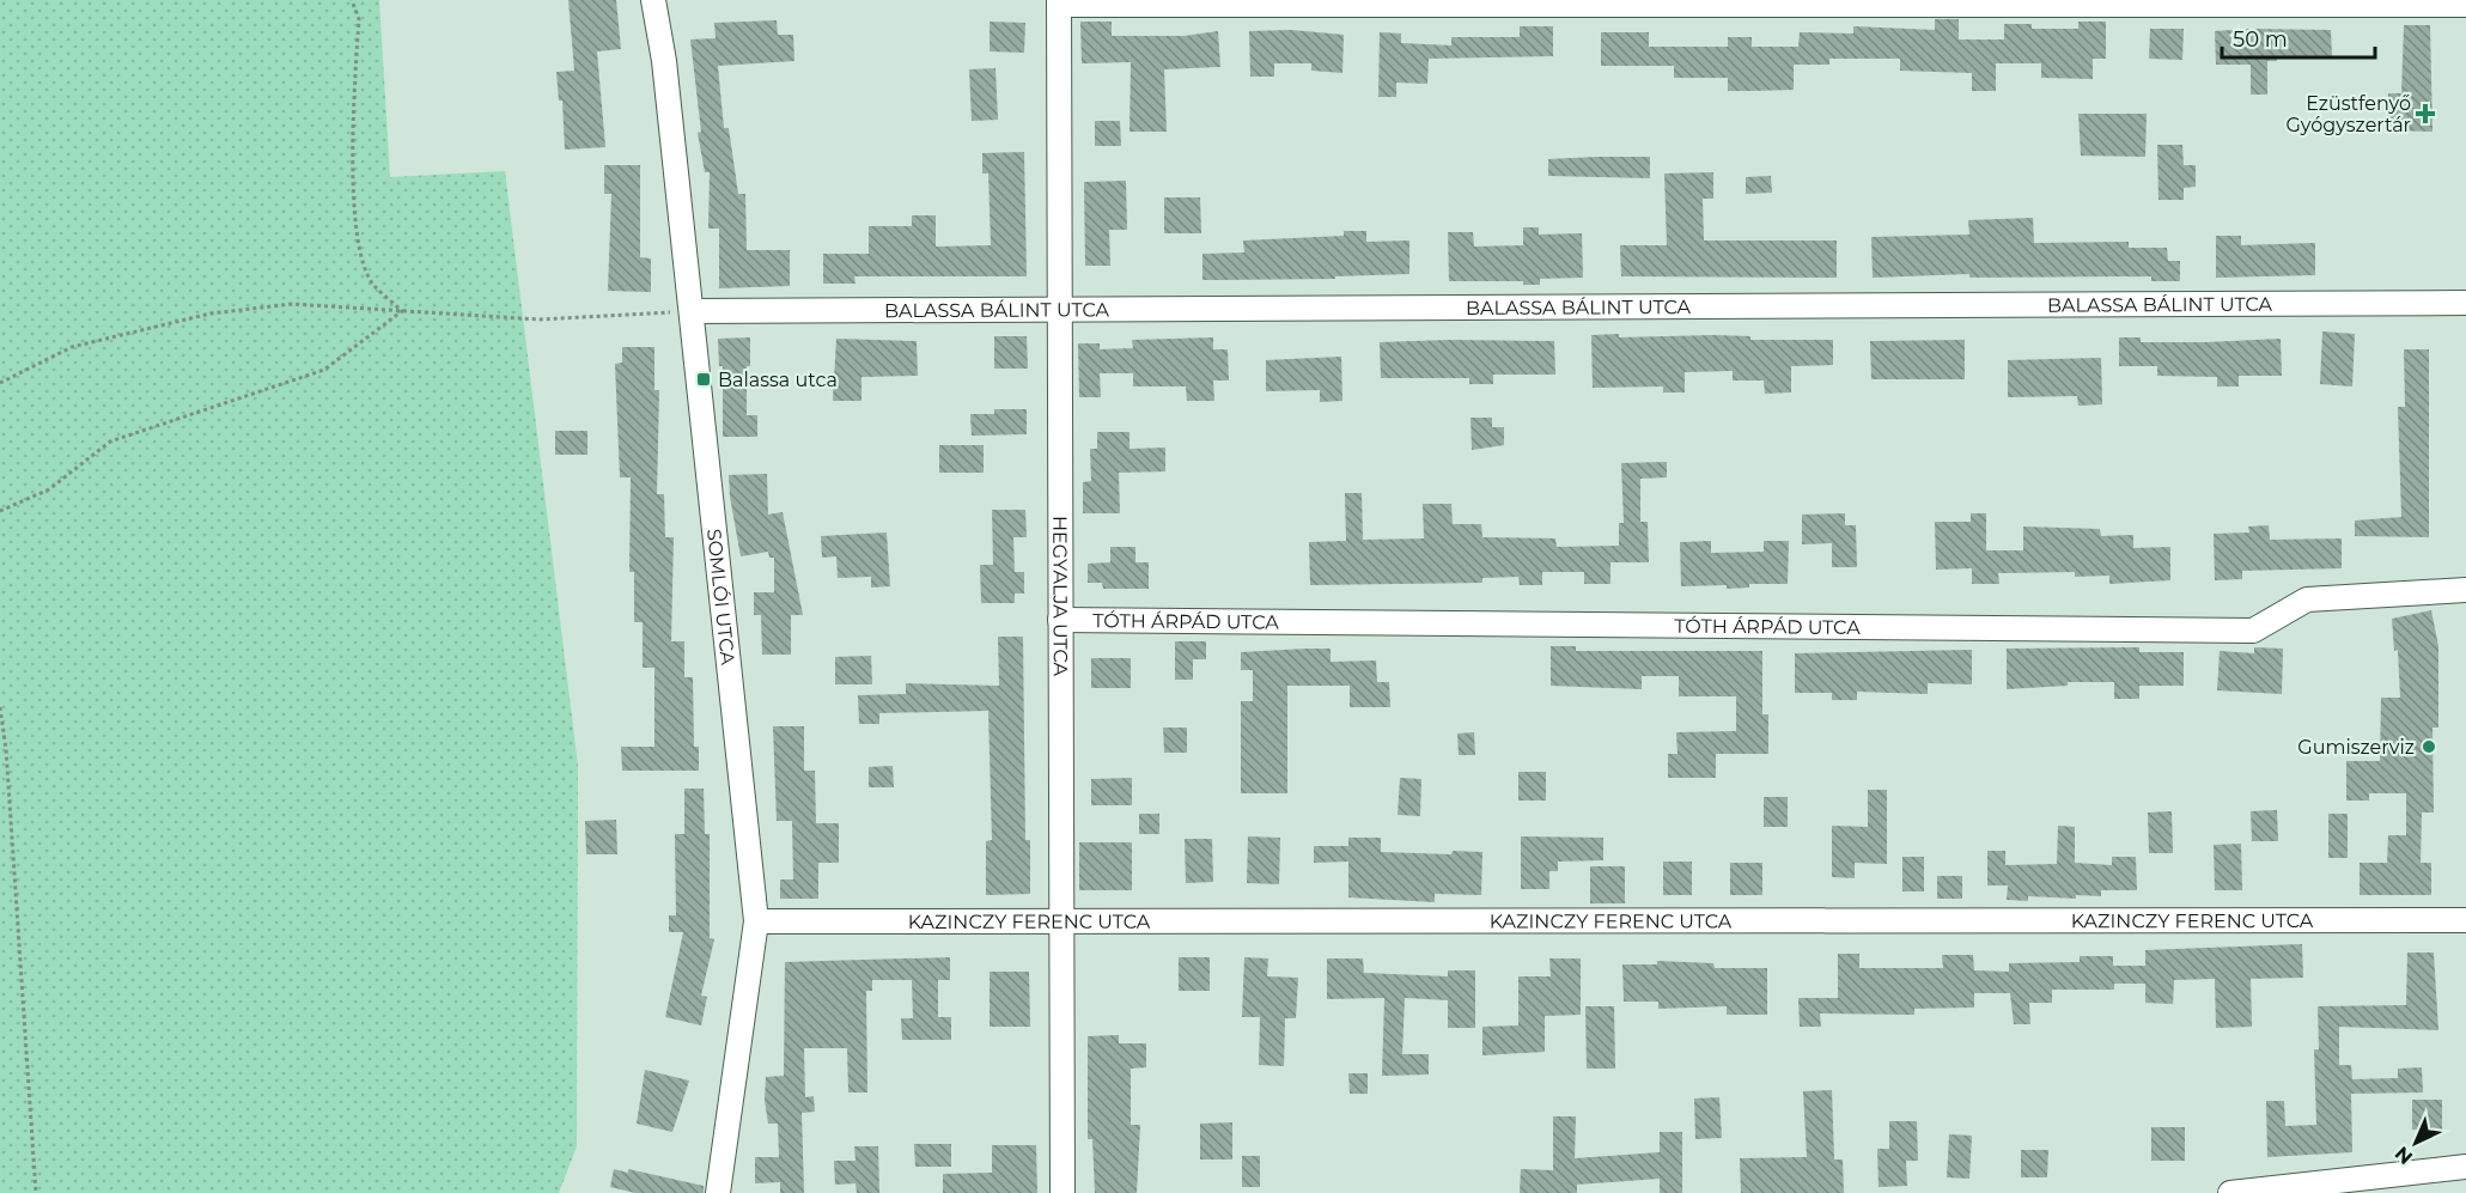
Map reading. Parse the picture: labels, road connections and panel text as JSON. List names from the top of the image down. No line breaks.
{"streets":{"street":["BALASSA BÁLINT UTCA","HEGYALJA UTCA","SOMLÓI UTCA","TÓTH ÁRPÁD UTCA","KAZINCZY FERENC UTCA"]},"crossings":[["BALASSA BÁLINT UTCA","HEGYALJA UTCA"],["BALASSA BÁLINT UTCA","SOMLÓI UTCA"],["HEGYALJA UTCA","TÓTH ÁRPÁD UTCA"],["HEGYALJA UTCA","KAZINCZY FERENC UTCA"],["SOMLÓI UTCA","KAZINCZY FERENC UTCA"]],"places":{"health":["Ezüstfenyő Gyógyszertár"],"transit":["Balassa utca"],"other":["Gumiszerviz"]},"scale_bar":"50 m","north":"bottom left"}
